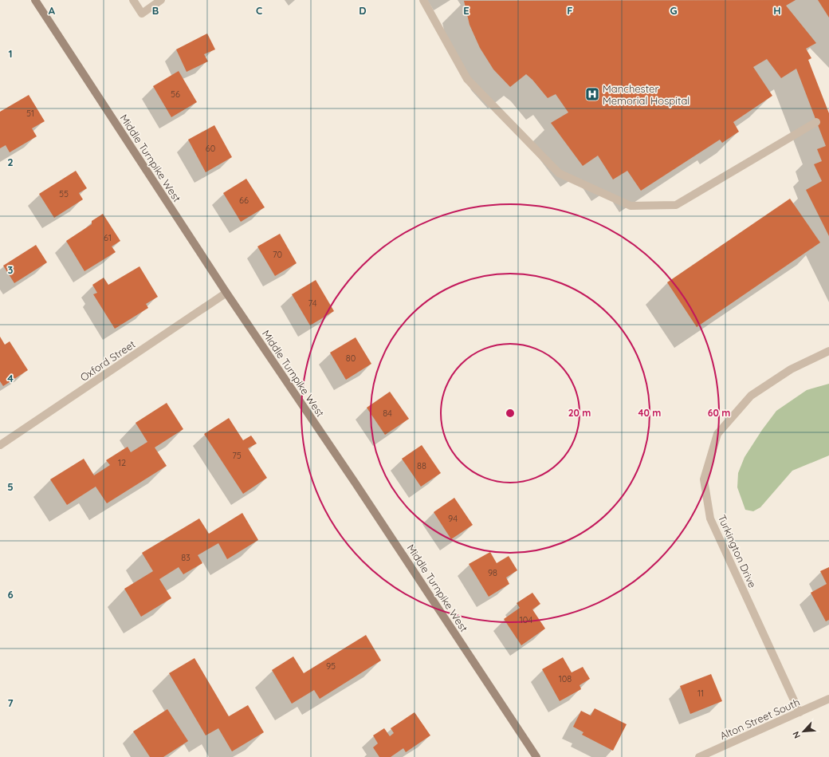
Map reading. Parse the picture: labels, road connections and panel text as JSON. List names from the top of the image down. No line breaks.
{"streets":{"main road":["Middle Turnpike West"],"street":["Oxford Street","Turkington Drive","Alton Street South"]},"crossings":[["Middle Turnpike West","Oxford Street"],["Turkington Drive","Alton Street South"]],"places":{"hospital":["Manchester Memorial Hospital"]},"house_numbers":["56","51","60","55","66","61","70","74","80","84","75","12","88","94","83","98","104","95","108","11"],"north":"bottom left","grid":{"columns":["A","B","C","D","E","F","G","H"],"rows":["1","2","3","4","5","6","7"]},"rings":["20 m","40 m","60 m"]}
